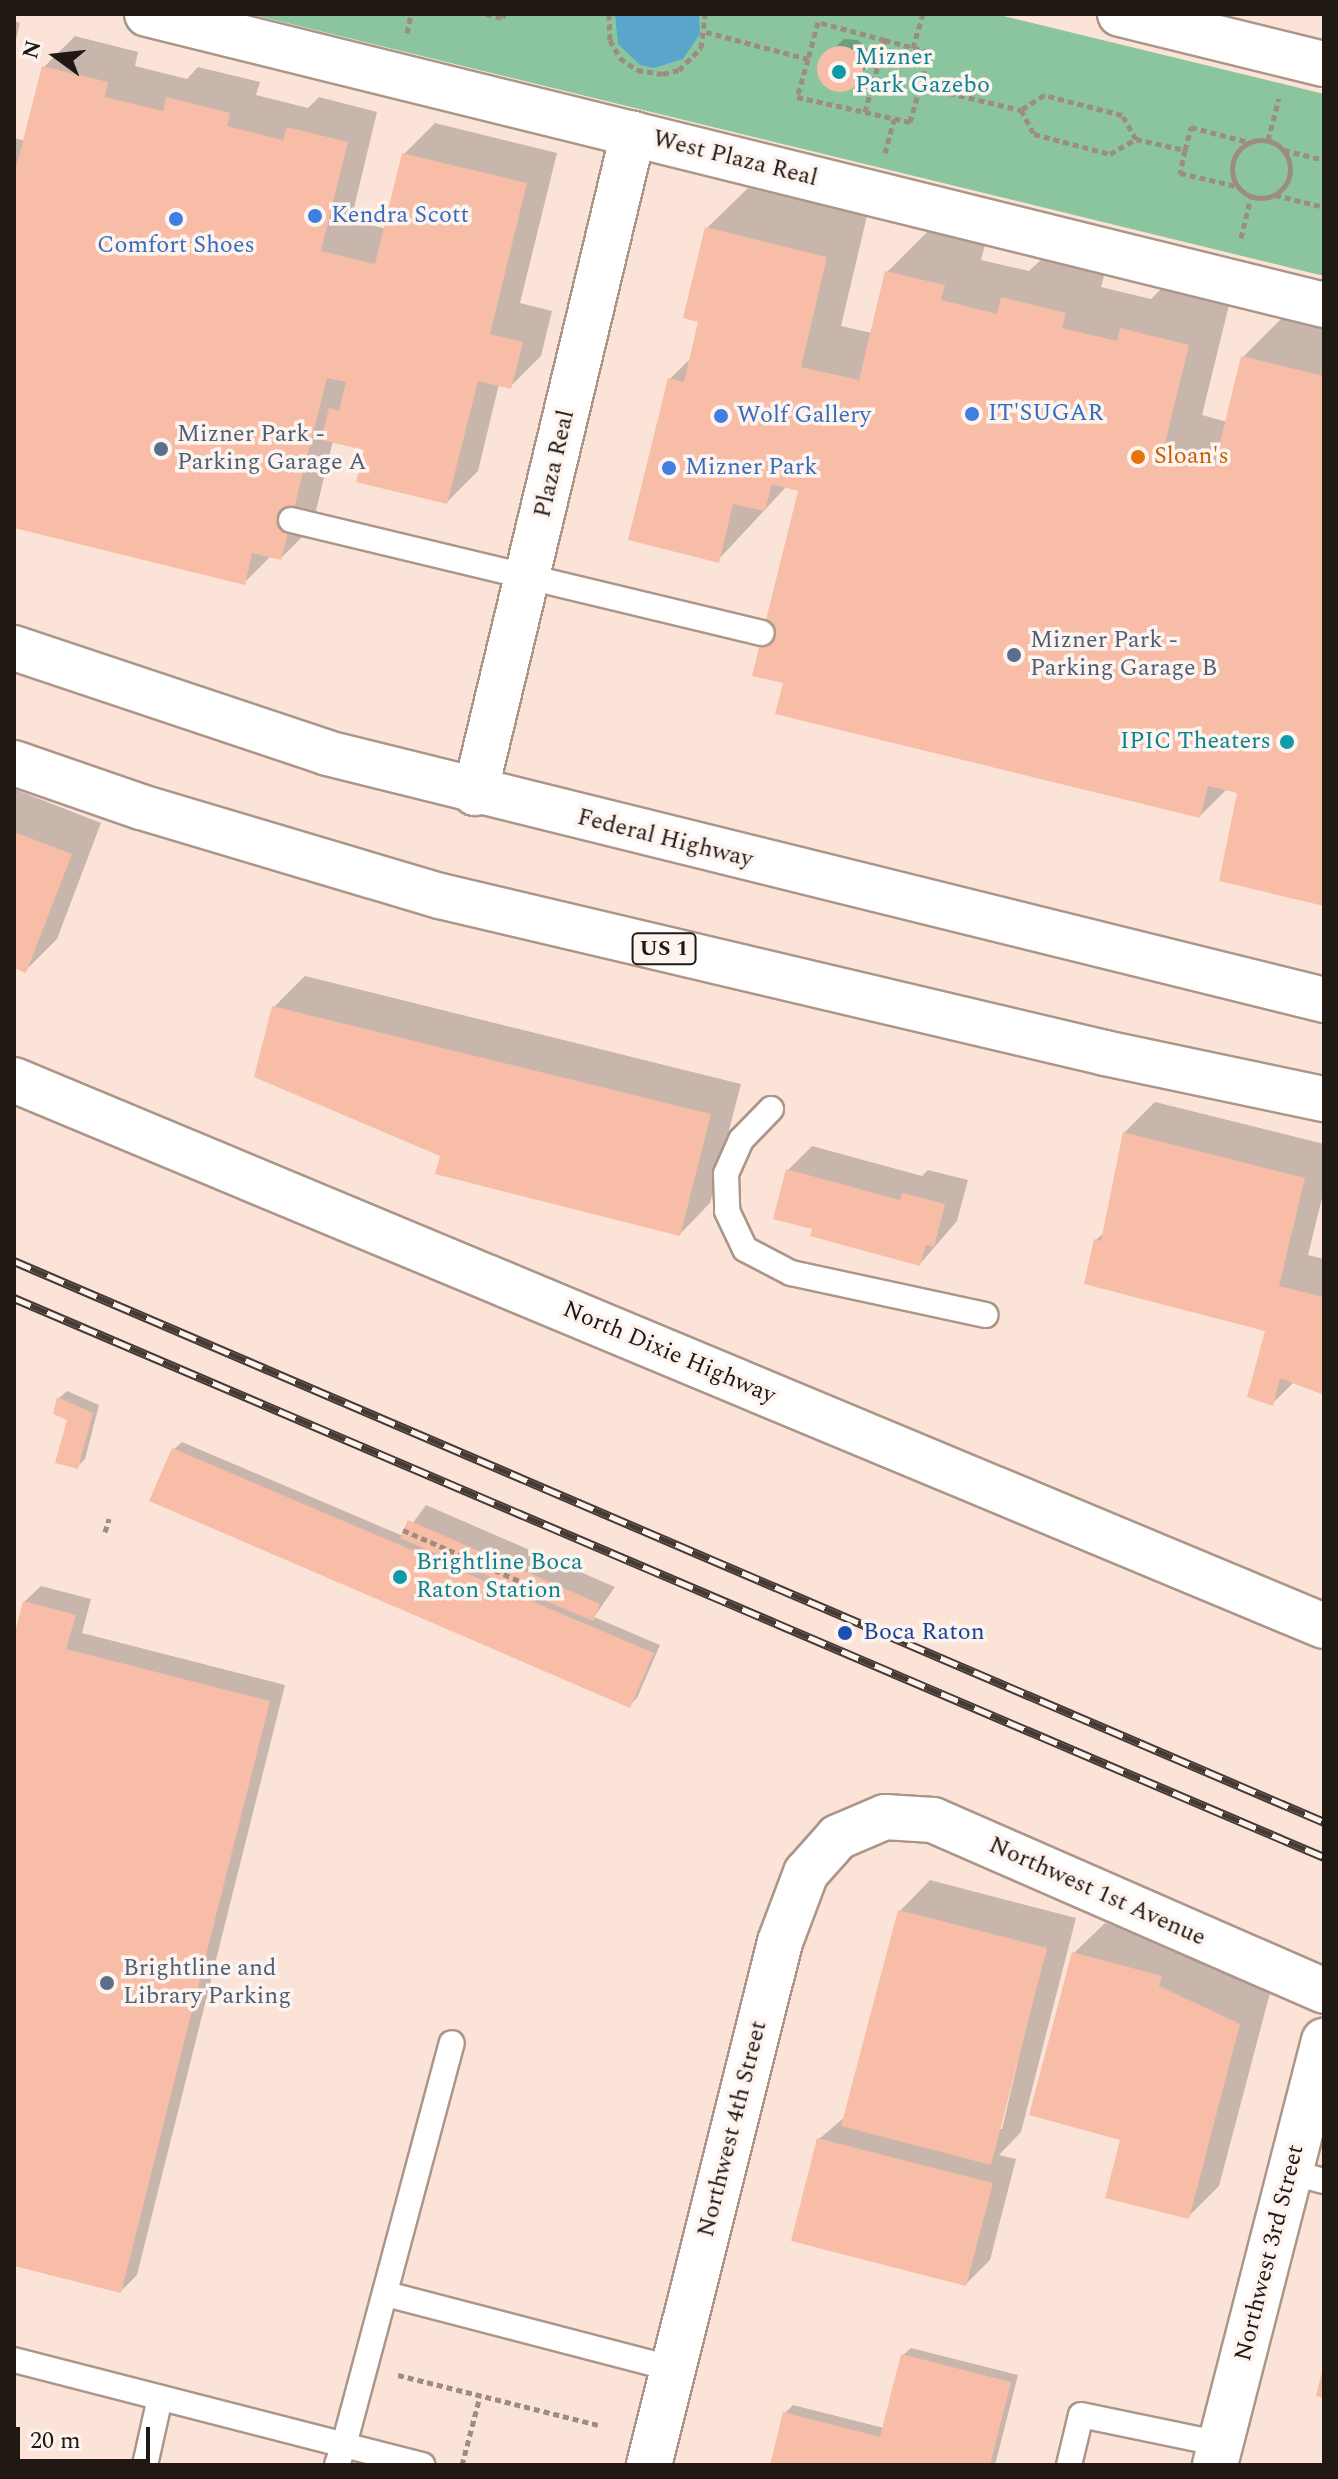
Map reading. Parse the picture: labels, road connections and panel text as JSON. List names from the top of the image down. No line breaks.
{"streets":{"main road":["West Plaza Real","Plaza Real","Federal Highway","US 1","North Dixie Highway","Northwest 1st Avenue","Northwest 4th Street","Northwest 3rd Street"]},"crossings":[["West Plaza Real","Plaza Real"],["Plaza Real","Federal Highway"],["Northwest 1st Avenue","Northwest 4th Street"]],"places":["Mizner Park Gazebo","Kendra Scott","Comfort Shoes","IT'SUGAR","Wolf Gallery","Mizner Park - Parking Garage A","Sloan's","Mizner Park","Mizner Park - Parking Garage B","IPIC Theaters","Brightline Boca Raton Station","Boca Raton","Brightline and Library Parking"],"scale_bar":"20 m","north":"left"}
